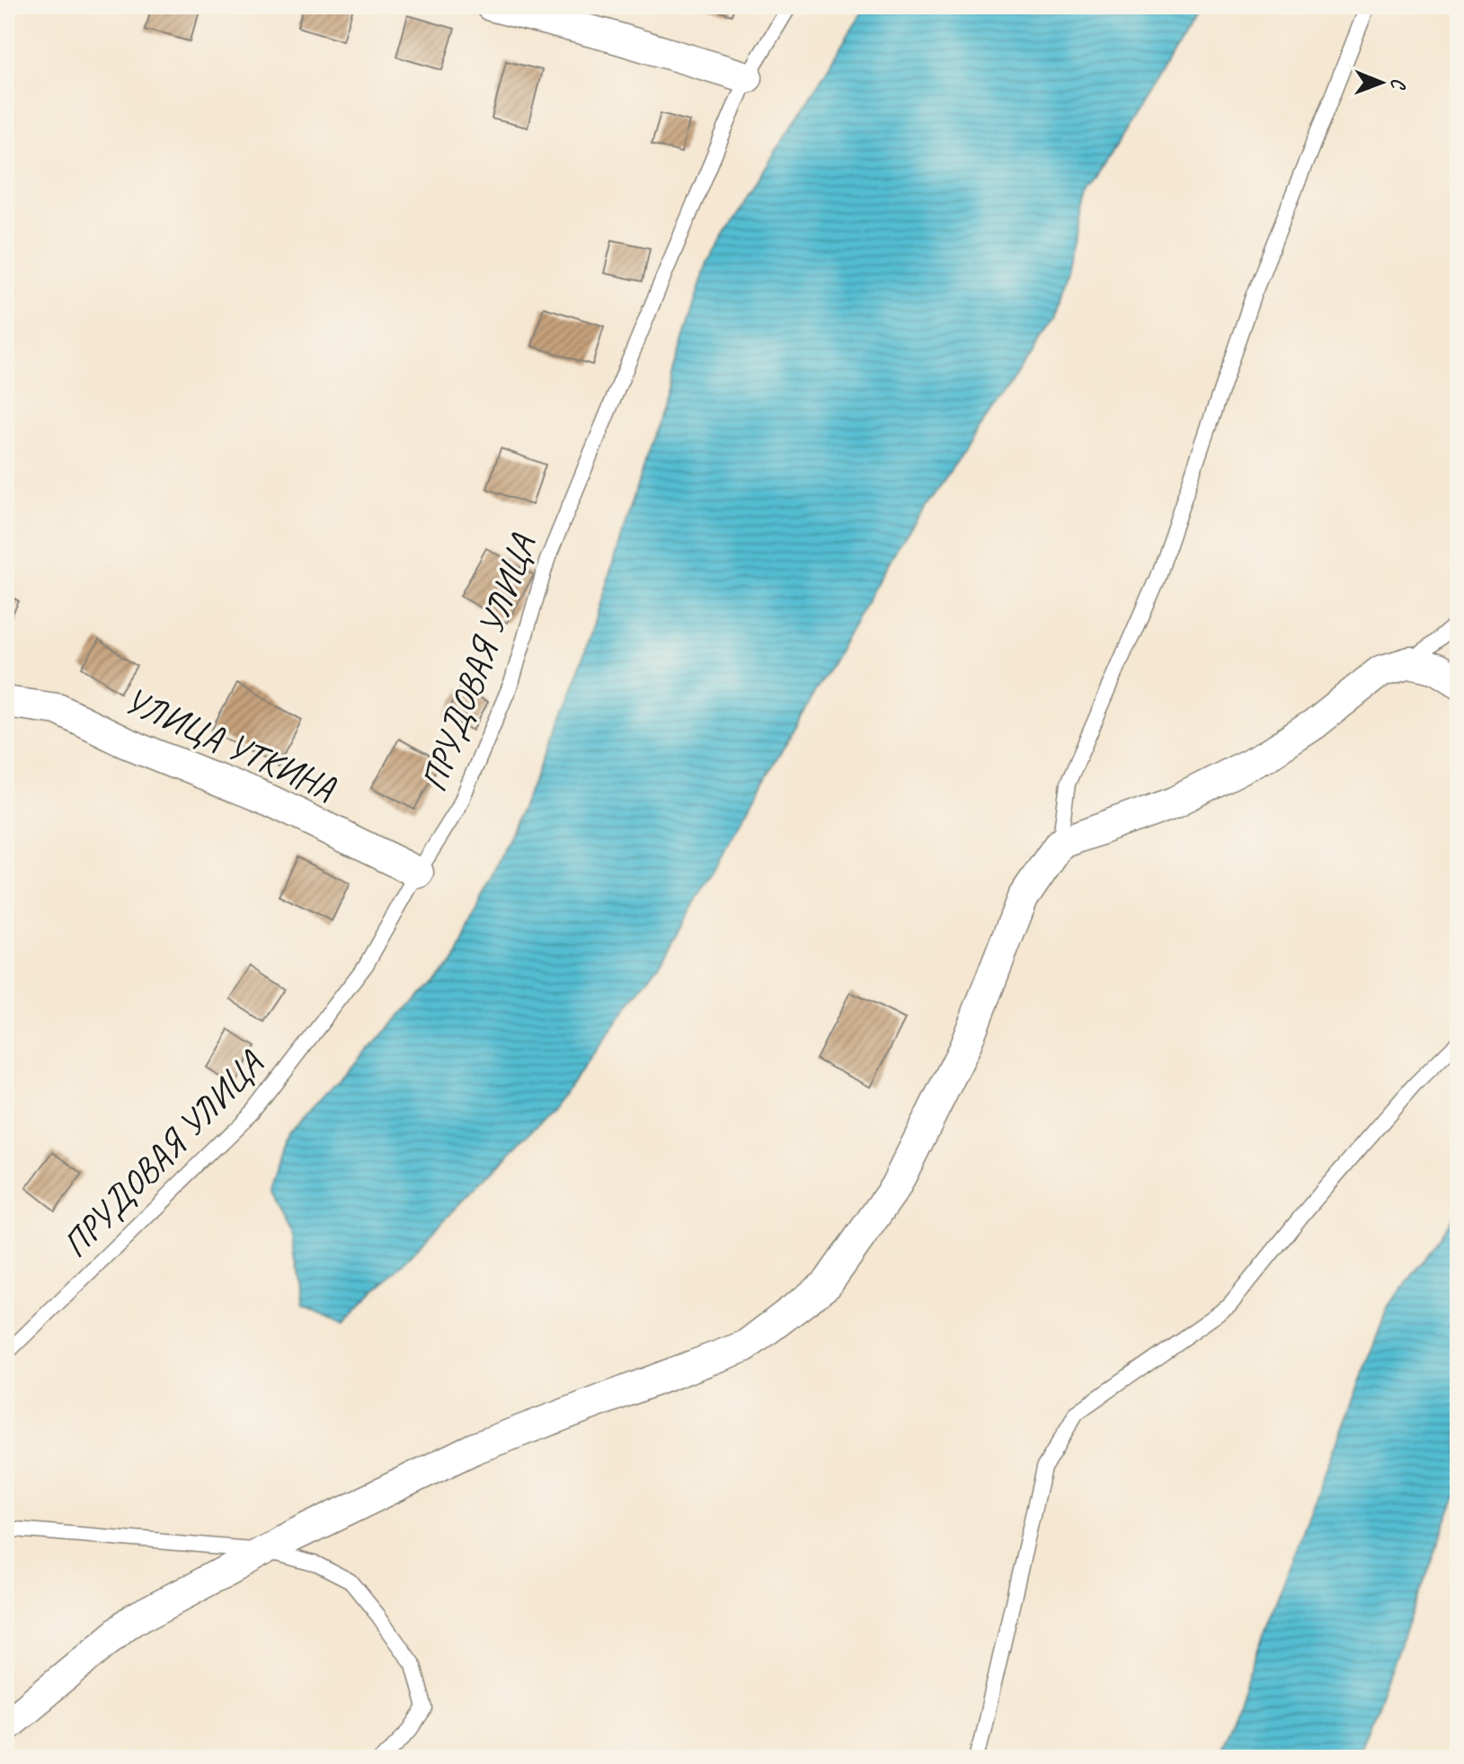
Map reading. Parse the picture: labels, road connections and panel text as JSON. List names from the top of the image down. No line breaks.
{"streets":{"street":["УЛИЦА УТКИНА"],"lane":["ПРУДОВАЯ УЛИЦА"]},"crossings":[["ПРУДОВАЯ УЛИЦА","УЛИЦА УТКИНА"]],"north":"right"}
